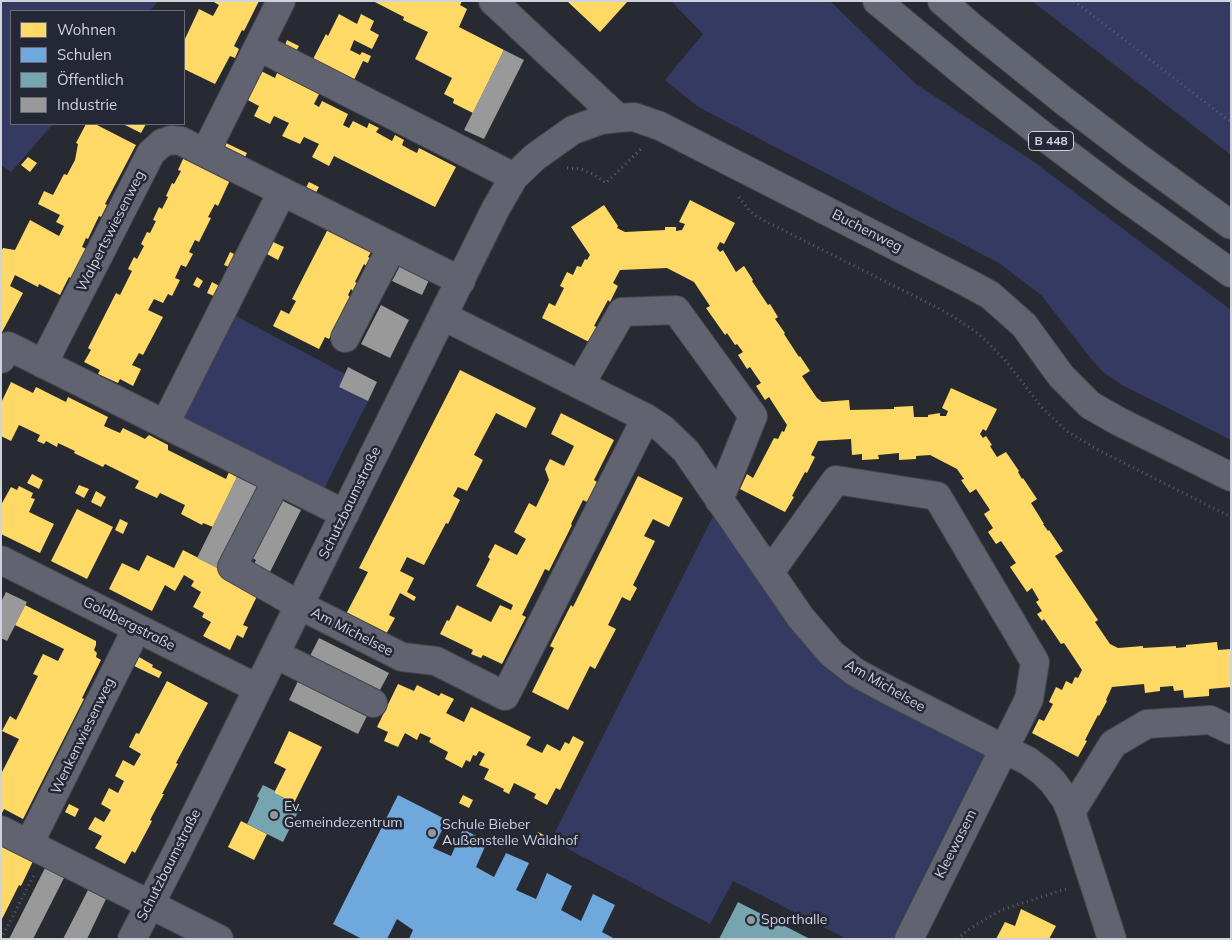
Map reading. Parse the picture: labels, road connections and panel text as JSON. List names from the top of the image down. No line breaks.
{"streets":{"main road":["B 448"],"street":["Walpertswiesenweg","Buchenweg","Schutzbaumstraße","Goldbergstraße","Am Michelsee","Wenkenwiesenweg","Kleewasem"]},"crossings":[["Walpertswiesenweg","Schutzbaumstraße"],["Buchenweg","Schutzbaumstraße"],["Schutzbaumstraße","Goldbergstraße"],["Schutzbaumstraße","Am Michelsee"],["Goldbergstraße","Wenkenwiesenweg"],["Am Michelsee","Kleewasem"]],"places":["Ev. Gemeindezentrum","Schule Bieber Außenstelle Waldhof","Sporthalle"],"legend":["Wohnen","Schulen","Öffentlich","Industrie"]}
